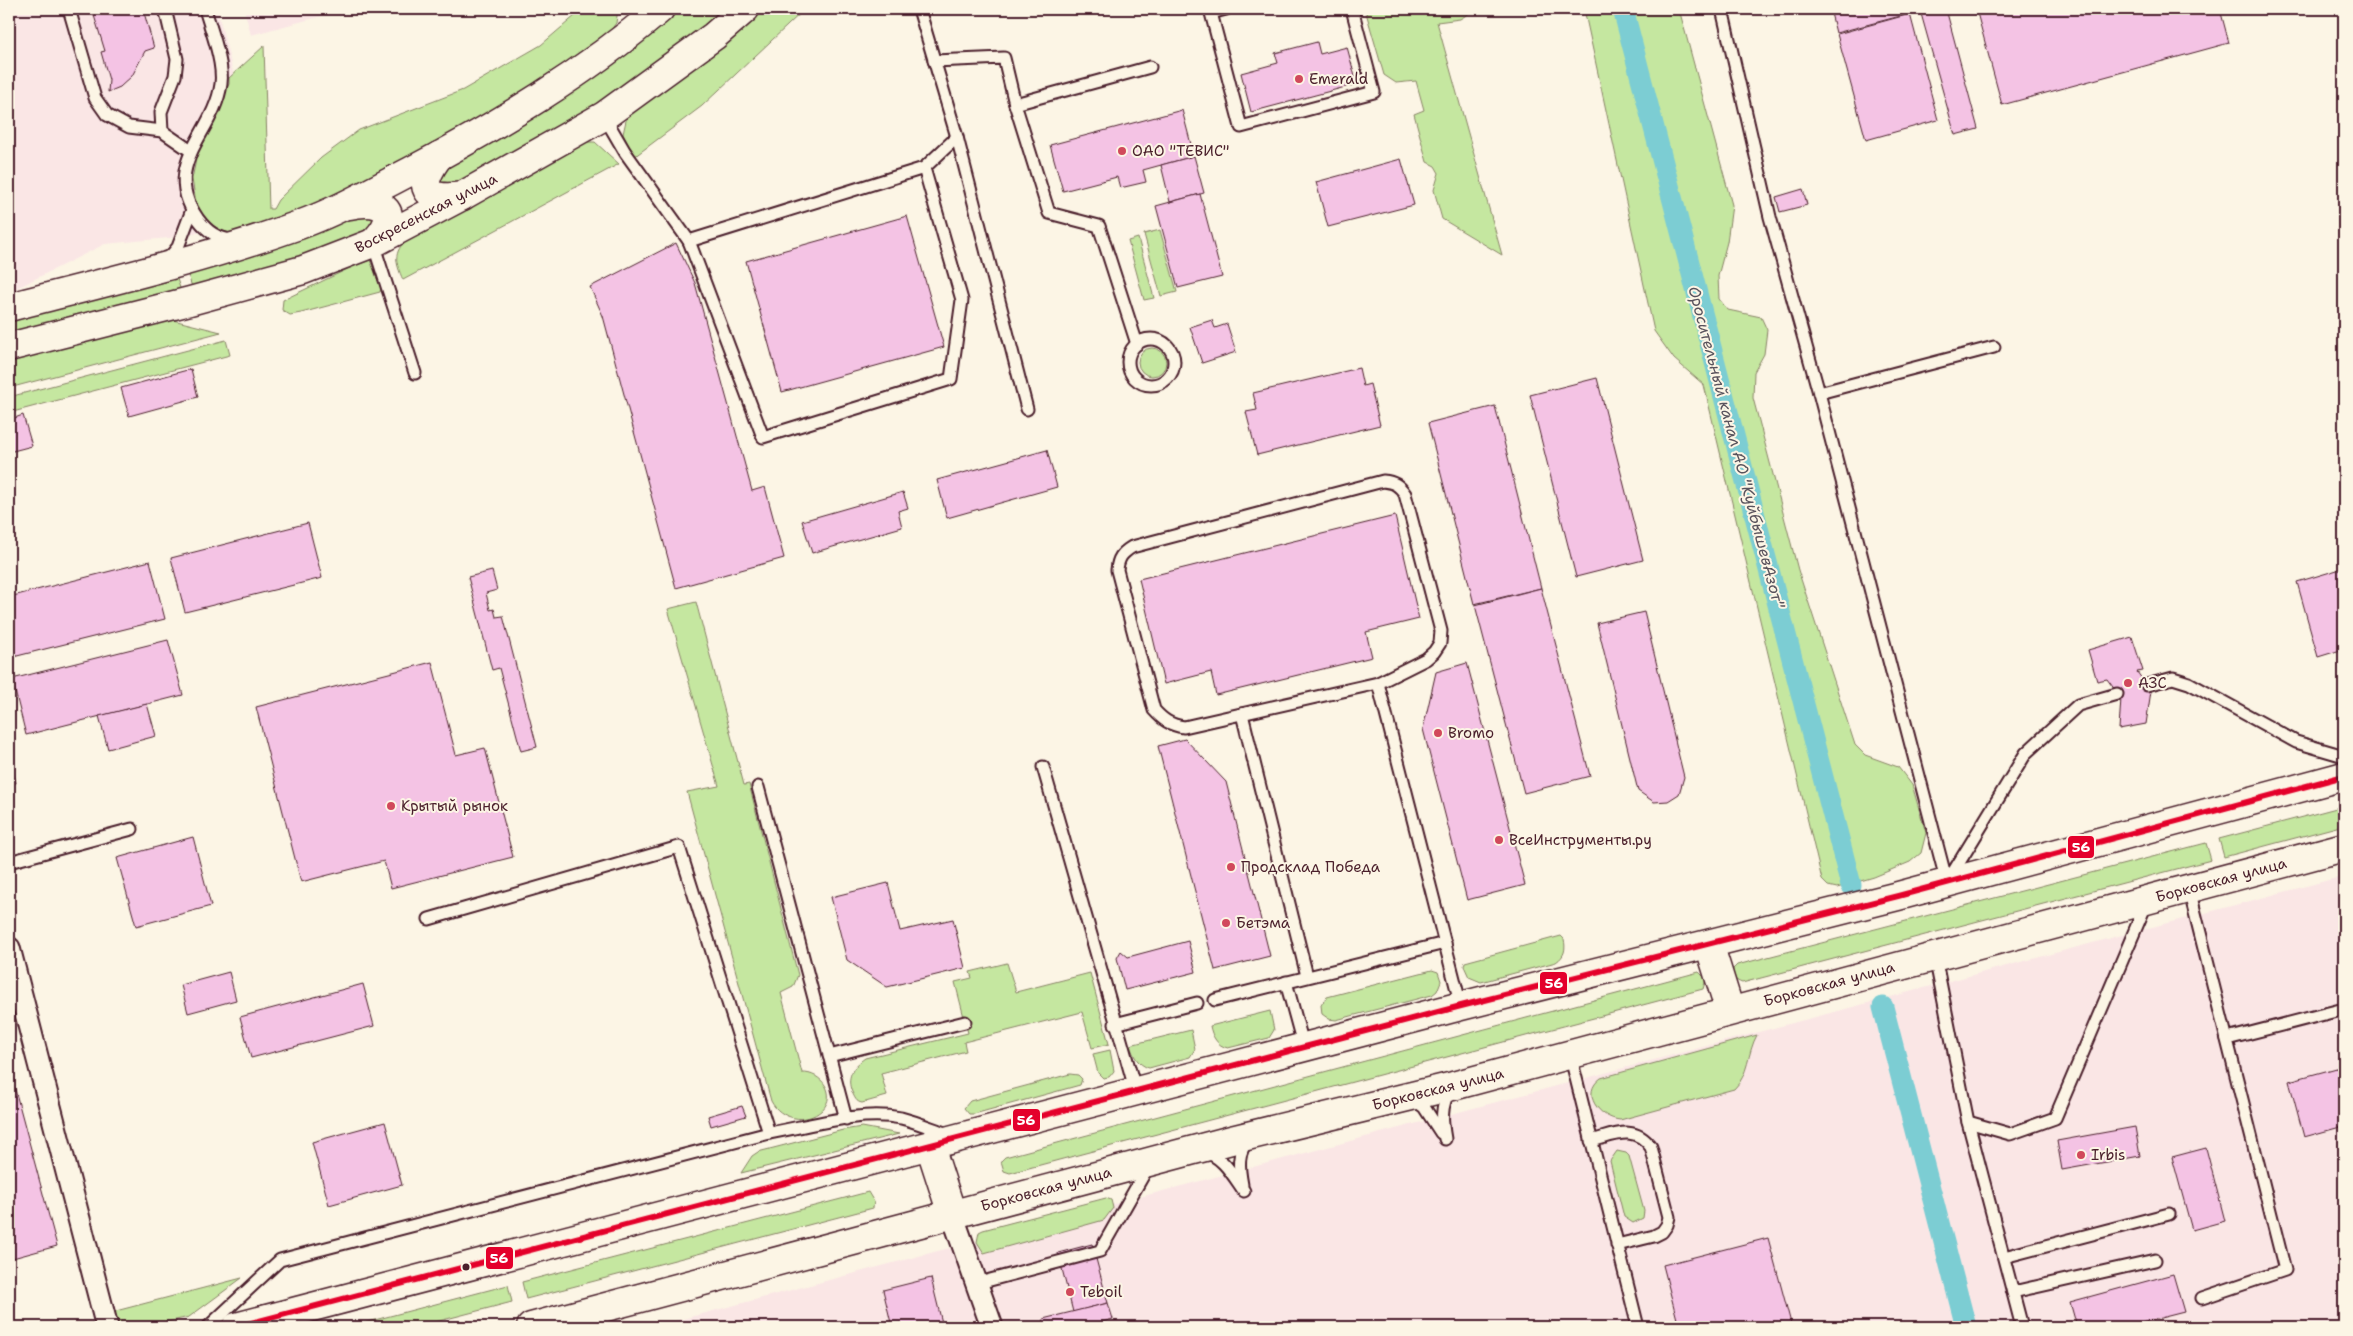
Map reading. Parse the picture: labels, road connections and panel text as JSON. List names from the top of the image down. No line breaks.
{"streets":{"main road":["Воскресенская улица","Борковская улица"]},"water":["Оросительный канал АО \"КуйбышевАзот\""],"places":["Emerald","ОАО \"ТЕВИС\"","АЗС","Bromo","Крытый рынок","ВсеИнструменты.ру","Продсклад Победа","Бетэма","Irbis","Teboil"],"lines":["transit line 56"]}
